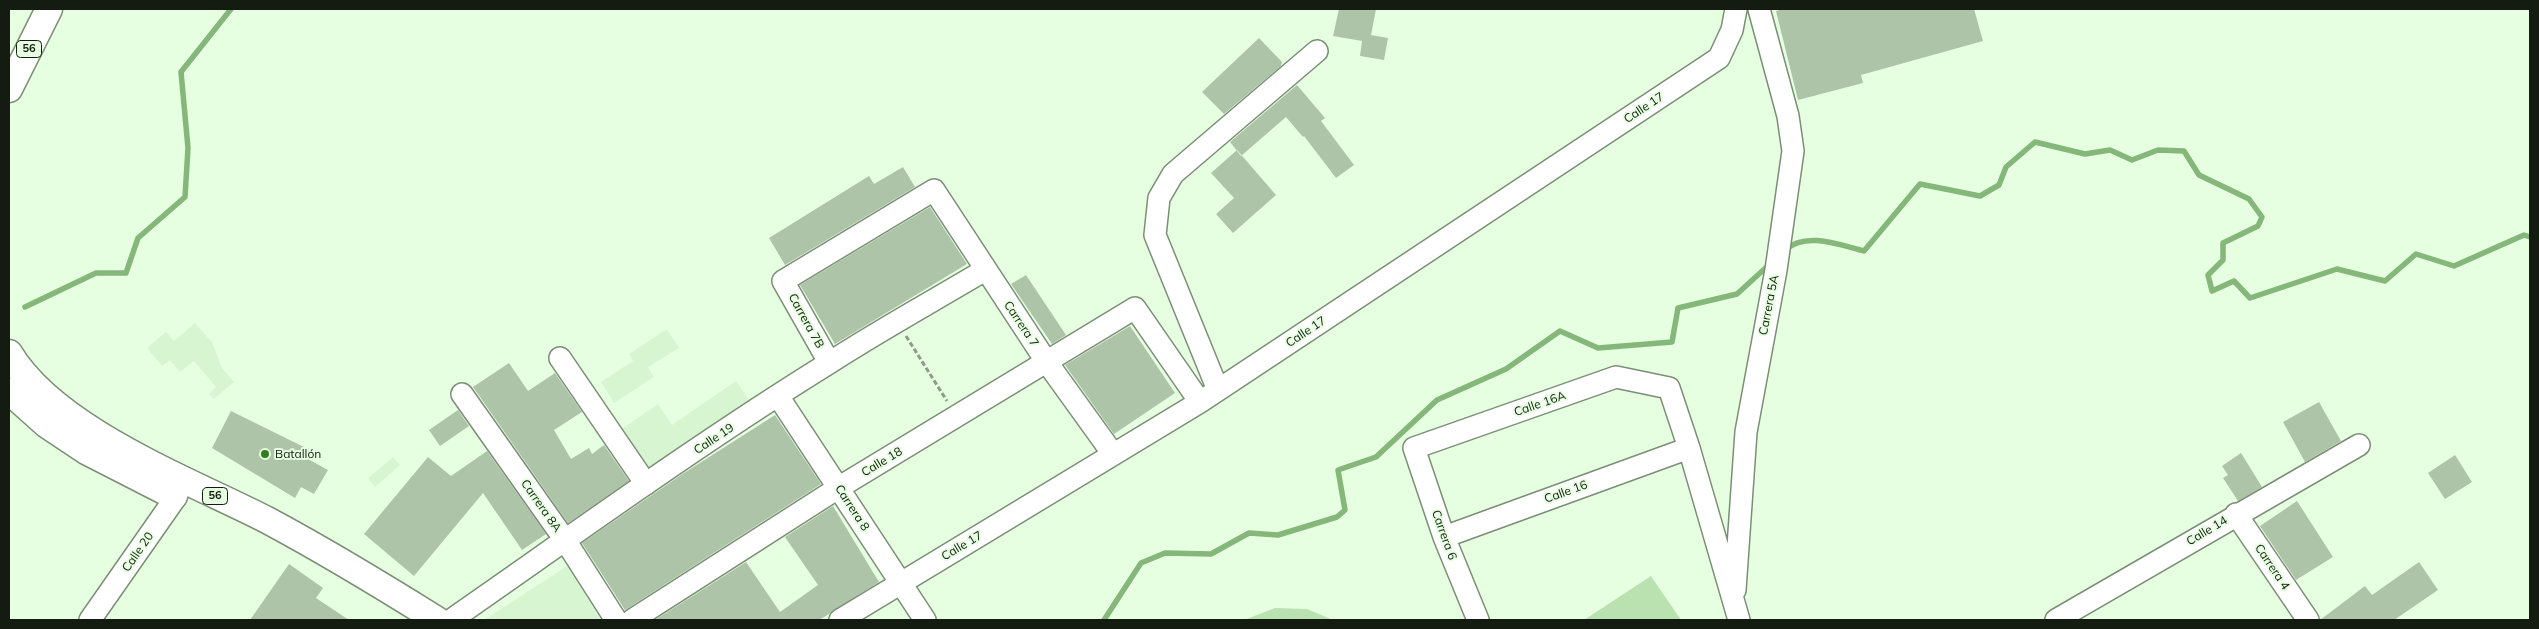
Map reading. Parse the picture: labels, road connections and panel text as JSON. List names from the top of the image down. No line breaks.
{"streets":{"main road":["56"],"street":["Calle 17","Carrera 5A","Carrera 7B","Carrera 7","Calle 16A","Calle 19","Calle 18","Calle 16","Carrera 8A","Carrera 8","Calle 14","Carrera 6","Calle 20","Carrera 4"]},"crossings":[["56","Calle 20"],["Calle 17","Carrera 7"],["Calle 17","Calle 18"],["Calle 17","Carrera 8"],["Carrera 5A","Calle 16A"],["Carrera 5A","Calle 16"],["Carrera 7B","Carrera 7"],["Carrera 7B","Calle 19"],["Carrera 7","Calle 19"],["Carrera 7","Calle 18"],["Calle 16A","Carrera 6"],["Calle 19","Carrera 8A"],["Calle 19","Carrera 8"],["Calle 18","Carrera 8"],["Calle 16","Carrera 6"],["Calle 14","Carrera 4"]],"places":["Batallón"]}
